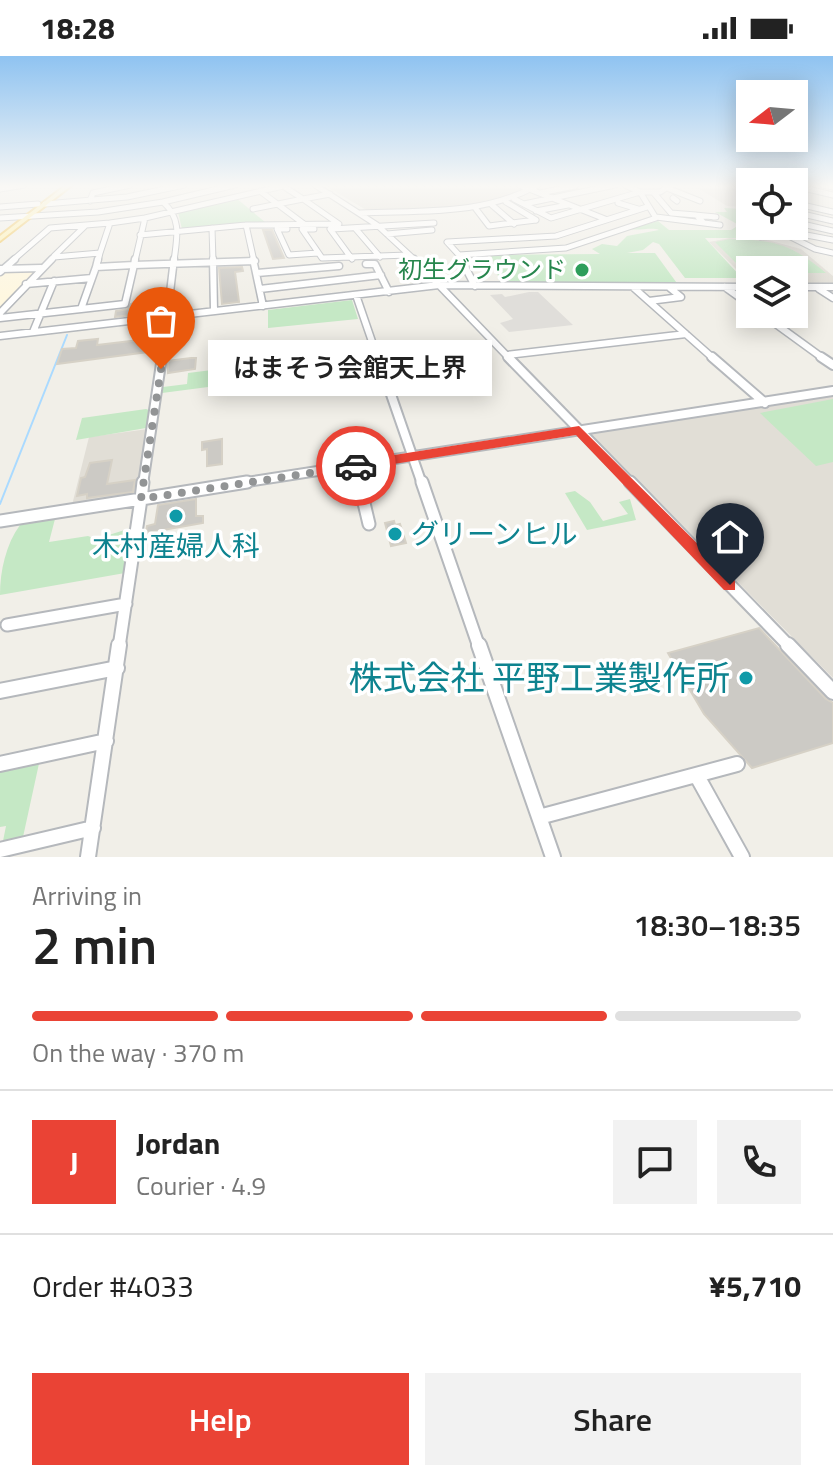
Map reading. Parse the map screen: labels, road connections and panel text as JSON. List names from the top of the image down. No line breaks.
{"places":["初生グラウンド","はまそう会館天上界","木村産婦人科","グリーンヒル","株式会社 平野工業製作所"],"north":"left","page":{"status":"18:28","bubble":"はまそう会館天上界","heading":["2 min","Arriving in","18:30–18:35"],"panel":["Jordan","Courier · 4.9","Order #4033","¥5,710"],"bar":"On the way · 370 m","round":"J","buttons":["Help","Share"]}}
